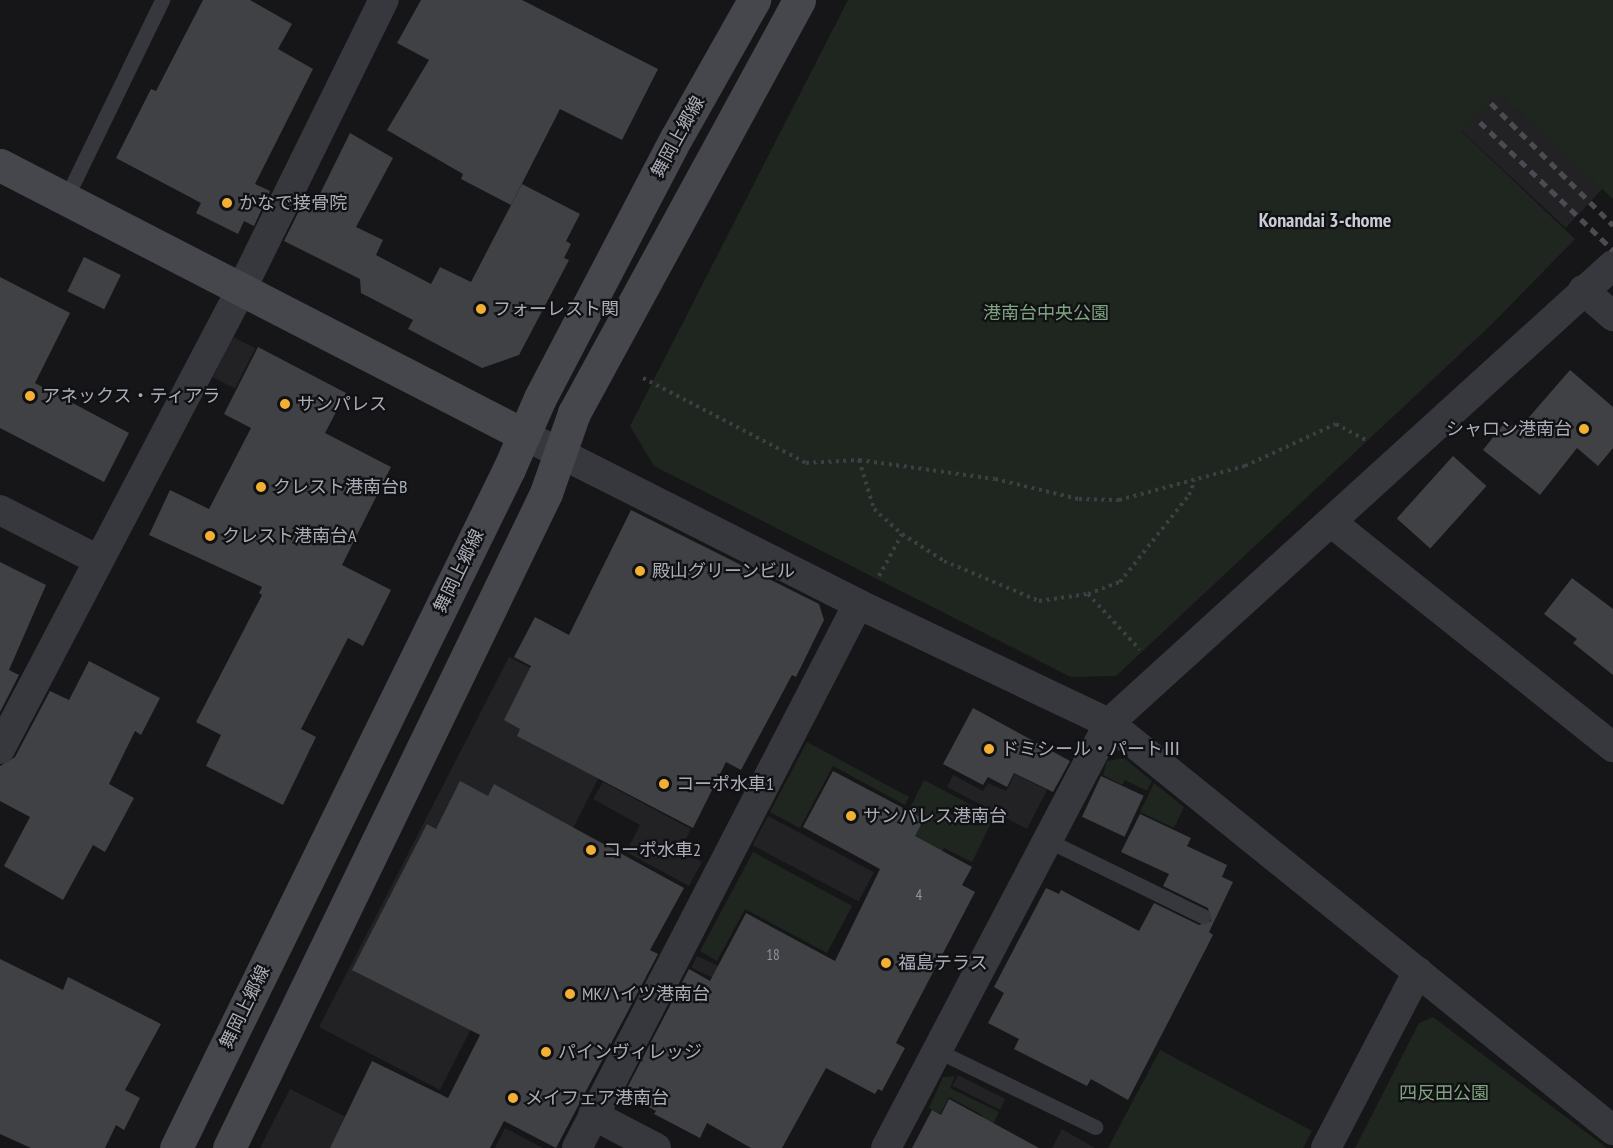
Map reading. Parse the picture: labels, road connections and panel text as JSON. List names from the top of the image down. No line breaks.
{"streets":{"street":["舞岡上郷線"]},"districts":["Konandai 3-chome"],"parks":["港南台中央公園","四反田公園"],"places":["かなで接骨院","フォーレスト関","アネックス・ティアラ","サンパレス","シャロン港南台","クレスト港南台B","クレスト港南台A","殿山グリーンビル","ドミシール・パートⅢ","コーポ水車1","サンパレス港南台","コーポ水車2","福島テラス","MKハイツ港南台","パインヴィレッジ","メイフェア港南台"],"house_numbers":["4","18"]}
